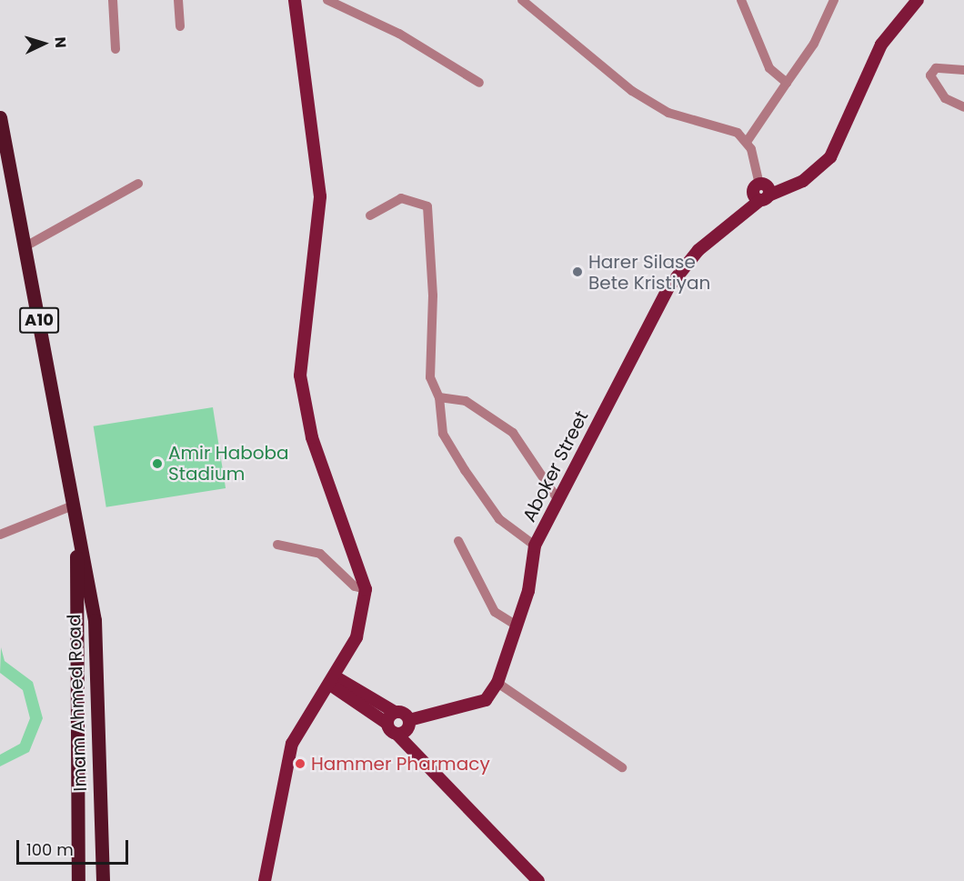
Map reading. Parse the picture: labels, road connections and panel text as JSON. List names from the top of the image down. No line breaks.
{"streets":{"highway":["A10","Imam Ahmed Road"],"main road":["Aboker Street"]},"places":["Harer Silase Bete Kristiyan","Amir Haboba Stadium","Hammer Pharmacy"],"scale_bar":"100 m","north":"right"}
